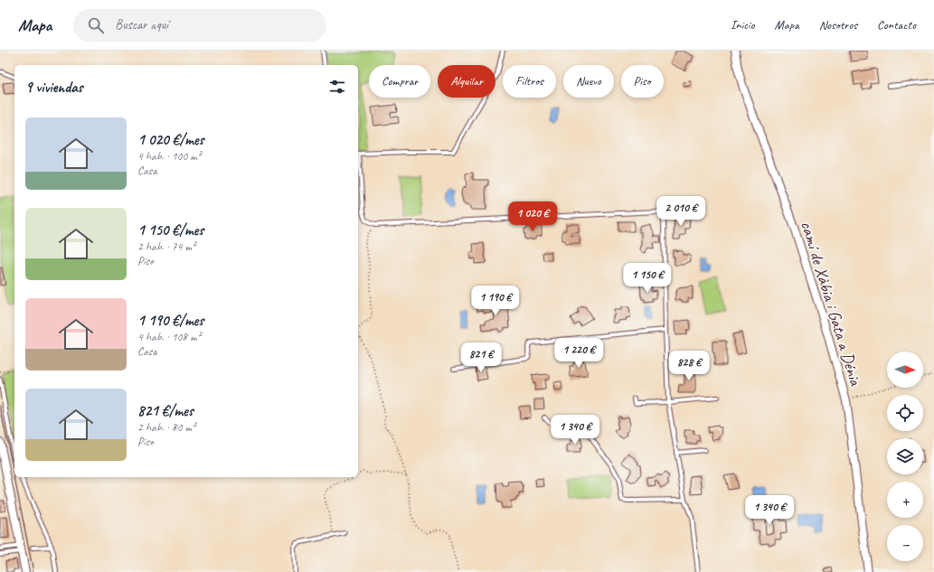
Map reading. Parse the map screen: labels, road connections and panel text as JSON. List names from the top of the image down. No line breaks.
{"streets":{"street":["camí de Xàbia i Gata a Dénia"]},"north":"right","page":{"header":"Mapa","search":"Buscar aquí","nav":["Inicio","Mapa","Nosotros","Contacto"],"chip":["Comprar","Alquilar","Filtros","Nuevo","Piso"],"heading":"9 viviendas","list":[{"name":"1 020 €/mes","note":"4 hab. · 100 m² · Casa"},{"name":"1 150 €/mes","note":"2 hab. · 74 m² · Piso"},{"name":"1 190 €/mes","note":"4 hab. · 108 m² · Casa"},{"name":"821 €/mes","note":"2 hab. · 80 m² · Piso"}],"price":["2 010 €","1 020 €","1 150 €","1 190 €","1 220 €","821 €","828 €","1 340 €","1 340 €"],"map_buttons":["+","−"]}}
